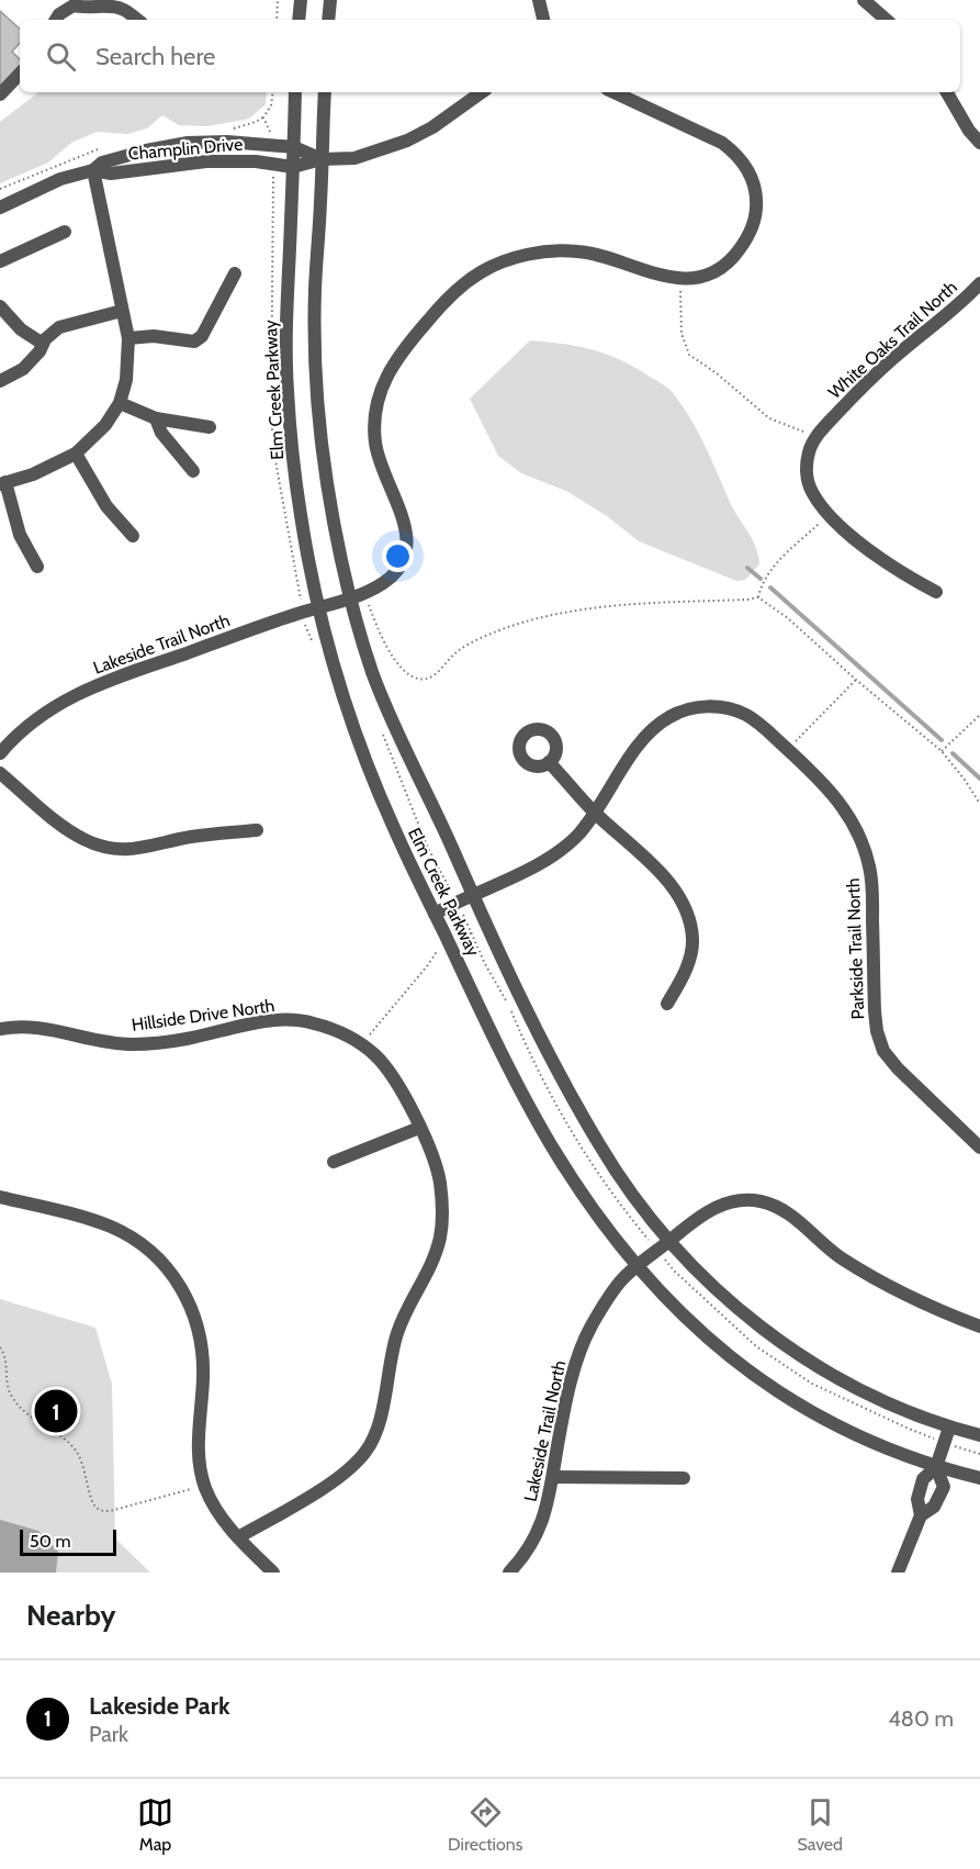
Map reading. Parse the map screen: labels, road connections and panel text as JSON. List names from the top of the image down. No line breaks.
{"streets":{"street":["Champlin Drive","White Oaks Trail North","Elm Creek Parkway","Lakeside Trail North","Parkside Trail North","Hillside Drive North"]},"crossings":[["Champlin Drive","Elm Creek Parkway"],["Elm Creek Parkway","Lakeside Trail North"],["Elm Creek Parkway","Parkside Trail North"]],"scale_bar":"50 m","page":{"search":"Search here","pins":"1","scale":"50 m","heading":"Nearby","list":[{"mark":"1","name":"Lakeside Park","note":"Park","value":"480 m"}],"nav":["Map","Directions","Saved"]}}
